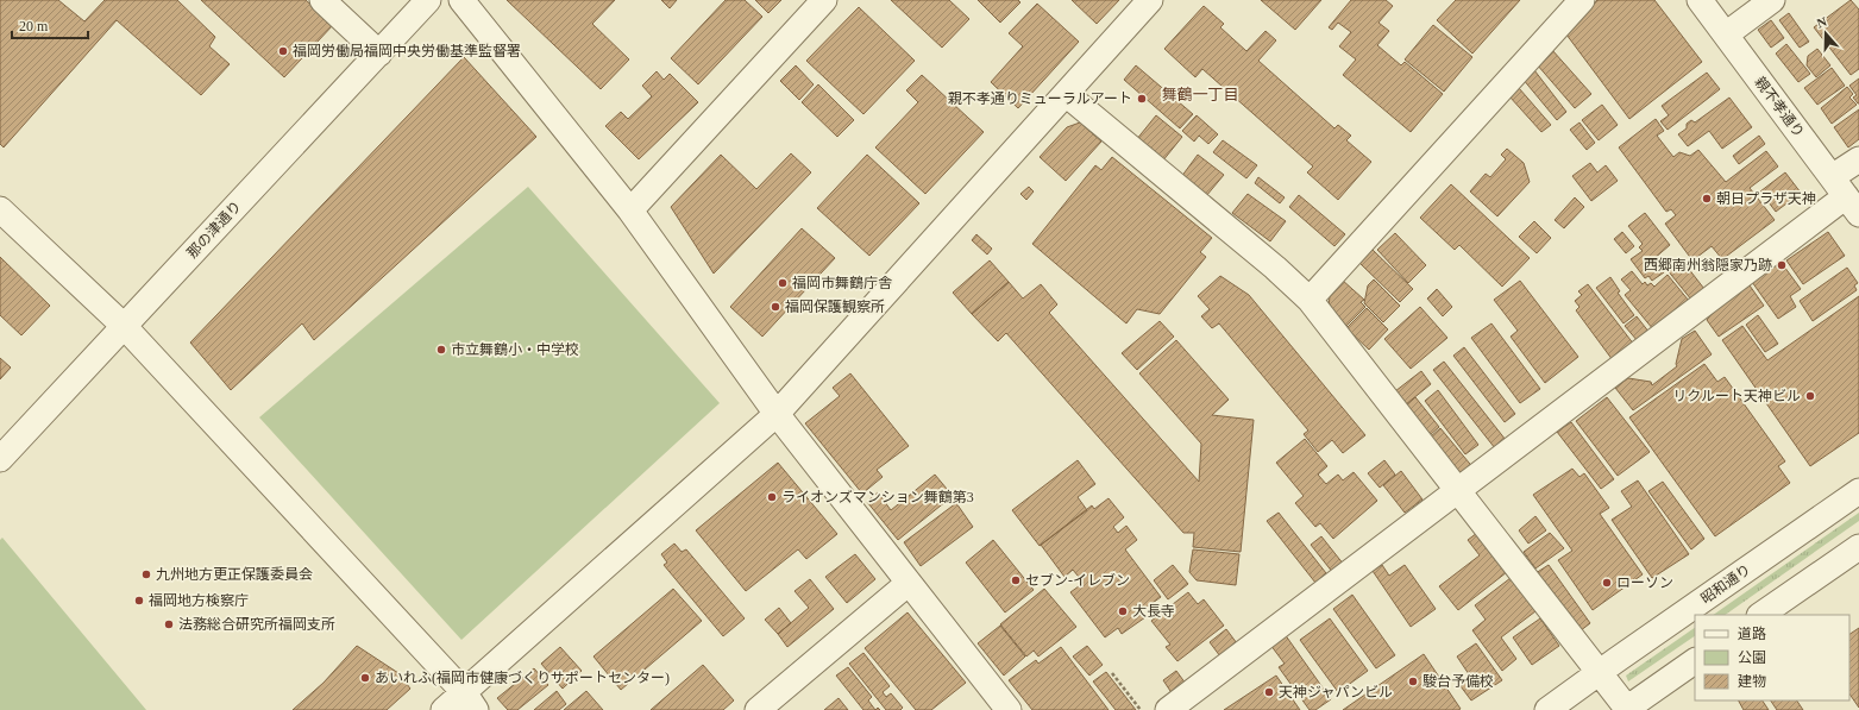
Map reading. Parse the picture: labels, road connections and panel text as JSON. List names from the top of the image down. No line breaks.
{"streets":{"street":["親不孝通り","那の津通り","昭和通り"]},"districts":["舞鶴一丁目"],"places":["福岡労働局福岡中央労働基準監督署","親不孝通りミューラルアート","朝日プラザ天神","西郷南州翁隠家乃跡","福岡市舞鶴庁舎","福岡保護観察所","市立舞鶴小・中学校","リクルート天神ビル","ライオンズマンション舞鶴第3","九州地方更正保護委員会","セブン-イレブン","ローソン","福岡地方検察庁","大長寺","法務総合研究所福岡支所","あいれふ(福岡市健康づくりサポートセンター)","駿台予備校","天神ジャパンビル"],"legend":["道路","公園","建物"],"scale_bar":"20 m","north":"top"}
